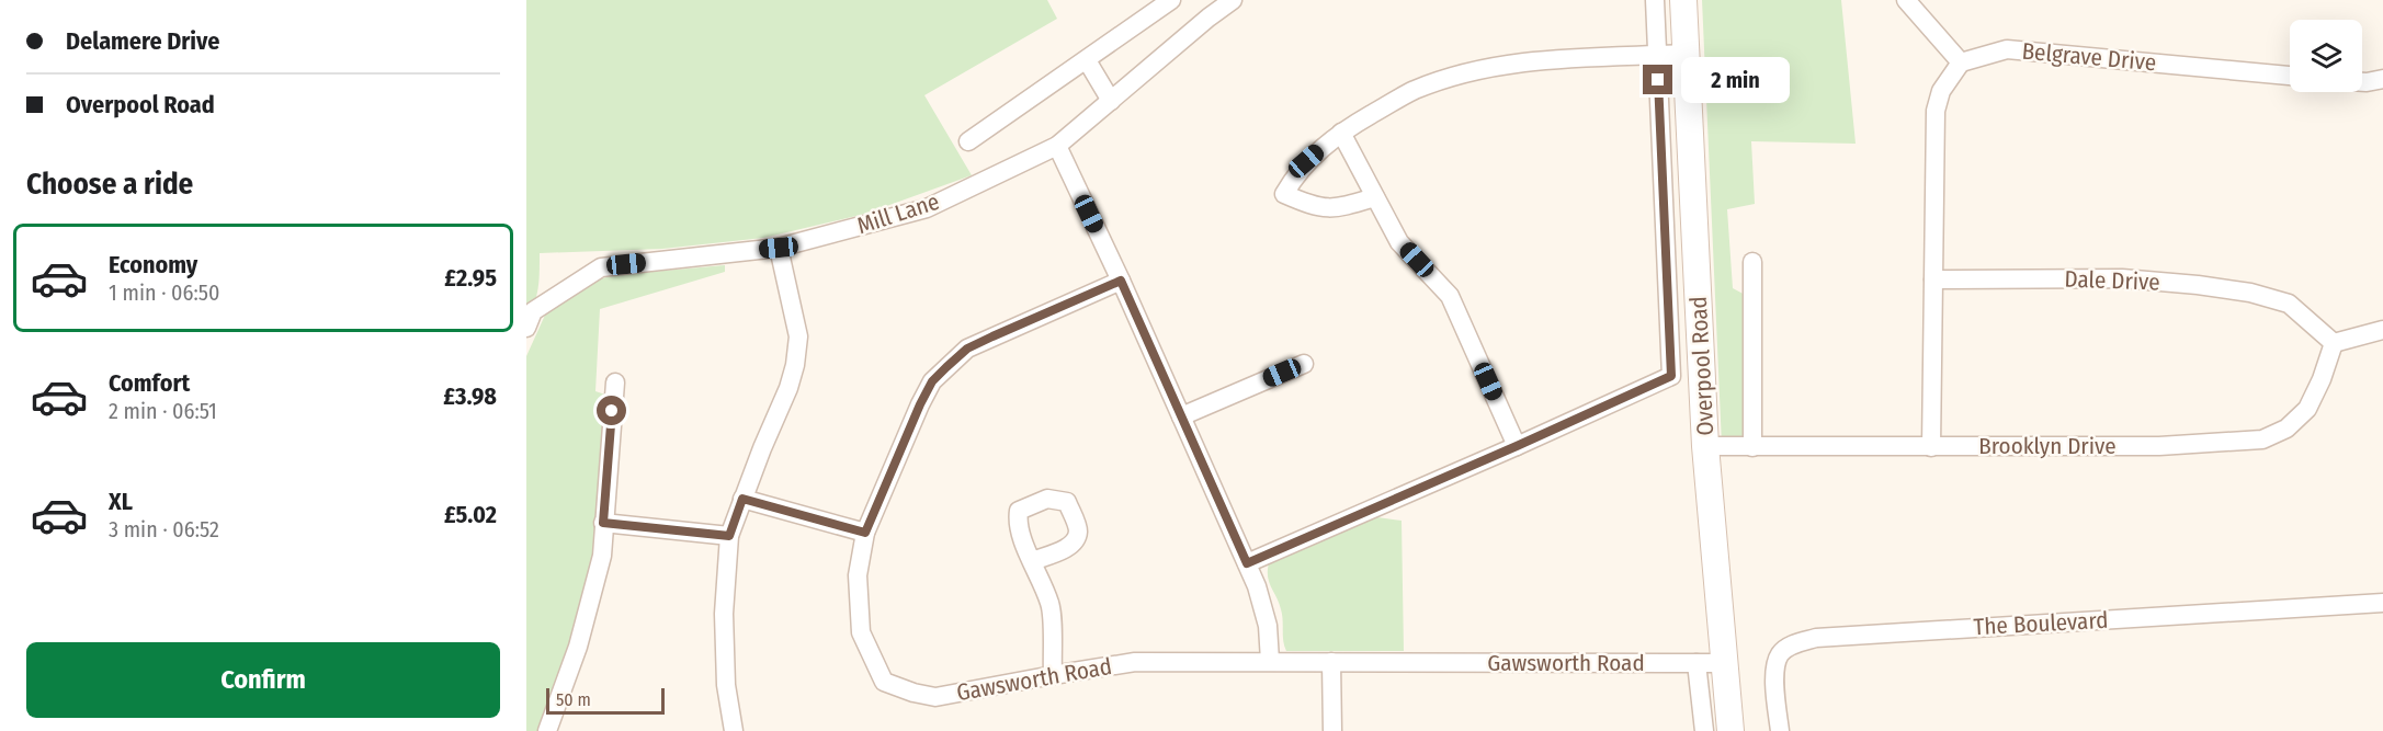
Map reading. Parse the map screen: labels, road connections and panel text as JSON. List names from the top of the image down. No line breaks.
{"streets":{"main road":["Overpool Road"],"street":["Belgrave Drive","Mill Lane","Dale Drive","Brooklyn Drive","The Boulevard","Gawsworth Road"]},"crossings":[["Dale Drive","Brooklyn Drive"],["Overpool Road","Brooklyn Drive"],["Overpool Road","Gawsworth Road"]],"scale_bar":"50 m","page":{"banner":["Delamere Drive","Overpool Road"],"bubble":"2 min","heading":"Choose a ride","list":[{"name":"Economy","note":"1 min · 06:50","value":"£2.95"},{"name":"Comfort","note":"2 min · 06:51","value":"£3.98"},{"name":"XL","note":"3 min · 06:52","value":"£5.02"}],"buttons":"Confirm","scale":"50 m"}}
